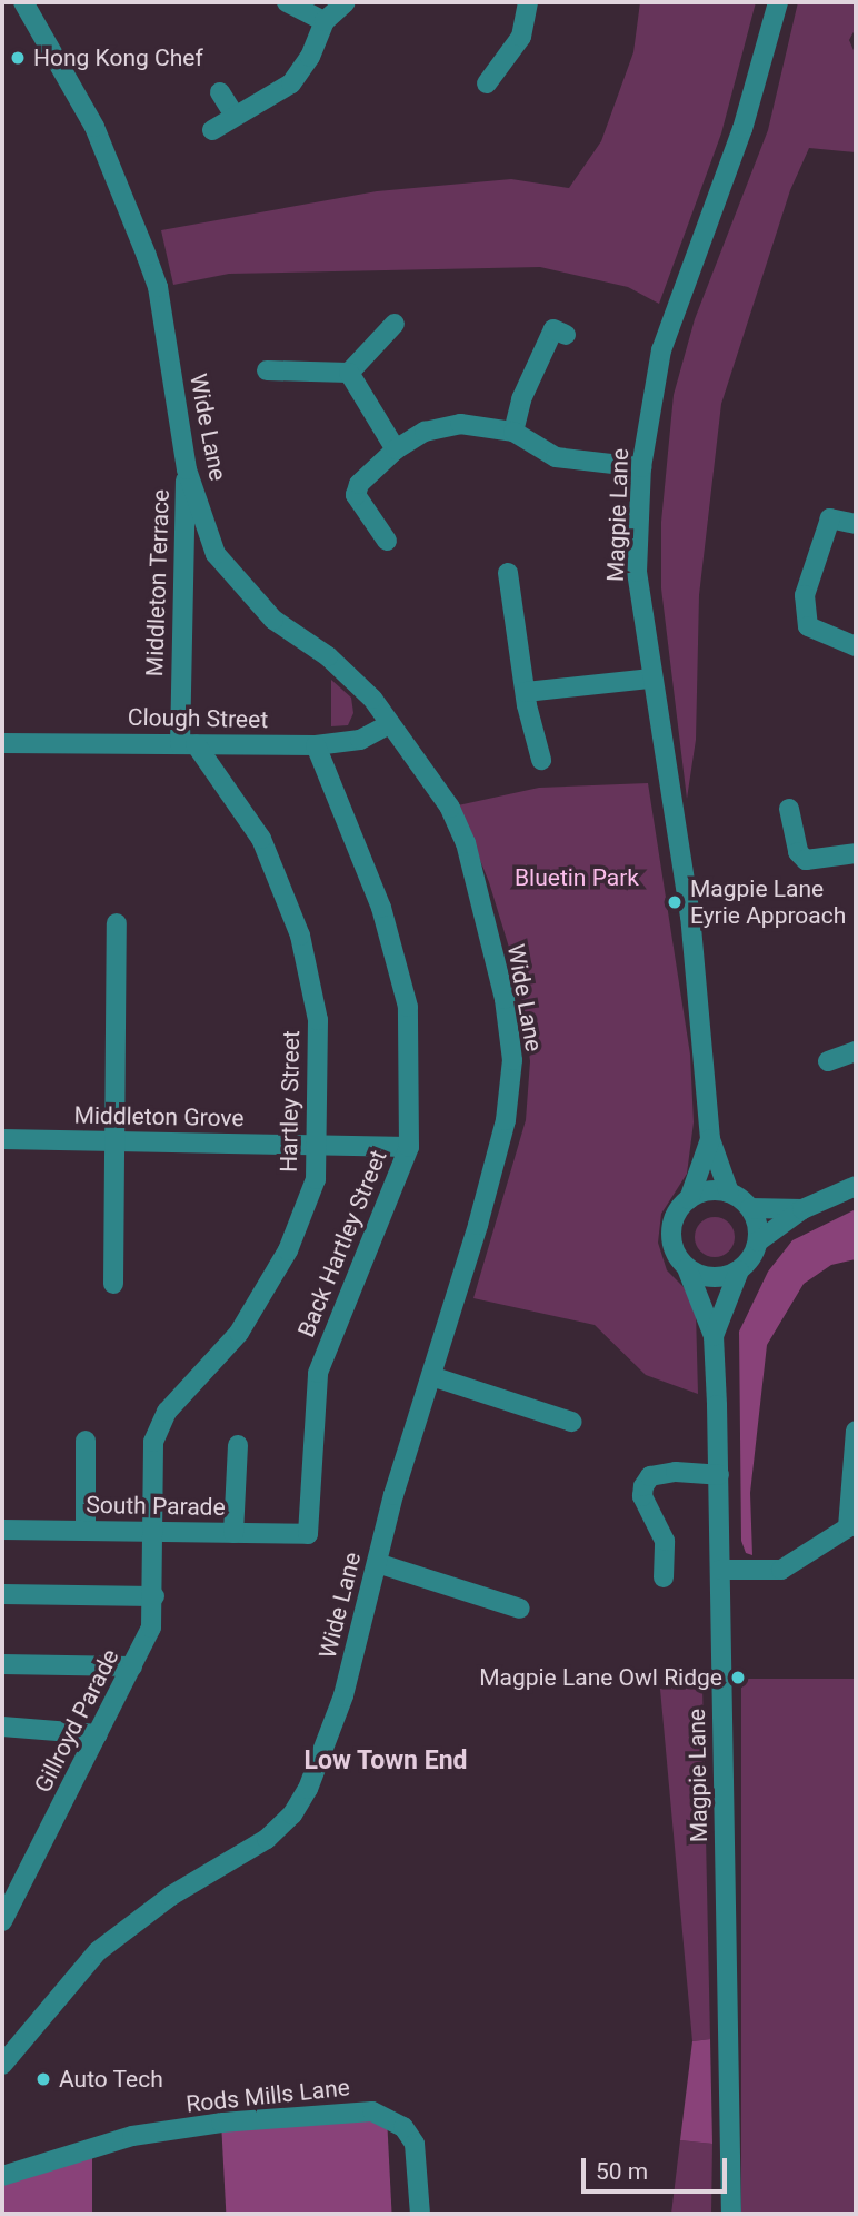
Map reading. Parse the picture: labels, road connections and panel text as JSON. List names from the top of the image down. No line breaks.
{"streets":{"street":["Wide Lane","Magpie Lane","Middleton Terrace","Clough Street","Hartley Street","Middleton Grove","Back Hartley Street","South Parade","Gillroyd Parade","Rods Mills Lane"]},"crossings":[["Wide Lane","Middleton Terrace"],["Wide Lane","Clough Street"],["Middleton Terrace","Clough Street"],["Middleton Terrace","Hartley Street"],["Clough Street","Hartley Street"],["Clough Street","Back Hartley Street"],["Hartley Street","Middleton Grove"],["Hartley Street","South Parade"],["Hartley Street","Gillroyd Parade"],["Middleton Grove","Back Hartley Street"],["Back Hartley Street","South Parade"],["South Parade","Gillroyd Parade"]],"districts":["Low Town End"],"parks":["Bluetin Park"],"places":["Hong Kong Chef","Magpie Lane Eyrie Approach","Magpie Lane Owl Ridge","Auto Tech"],"scale_bar":"50 m"}
